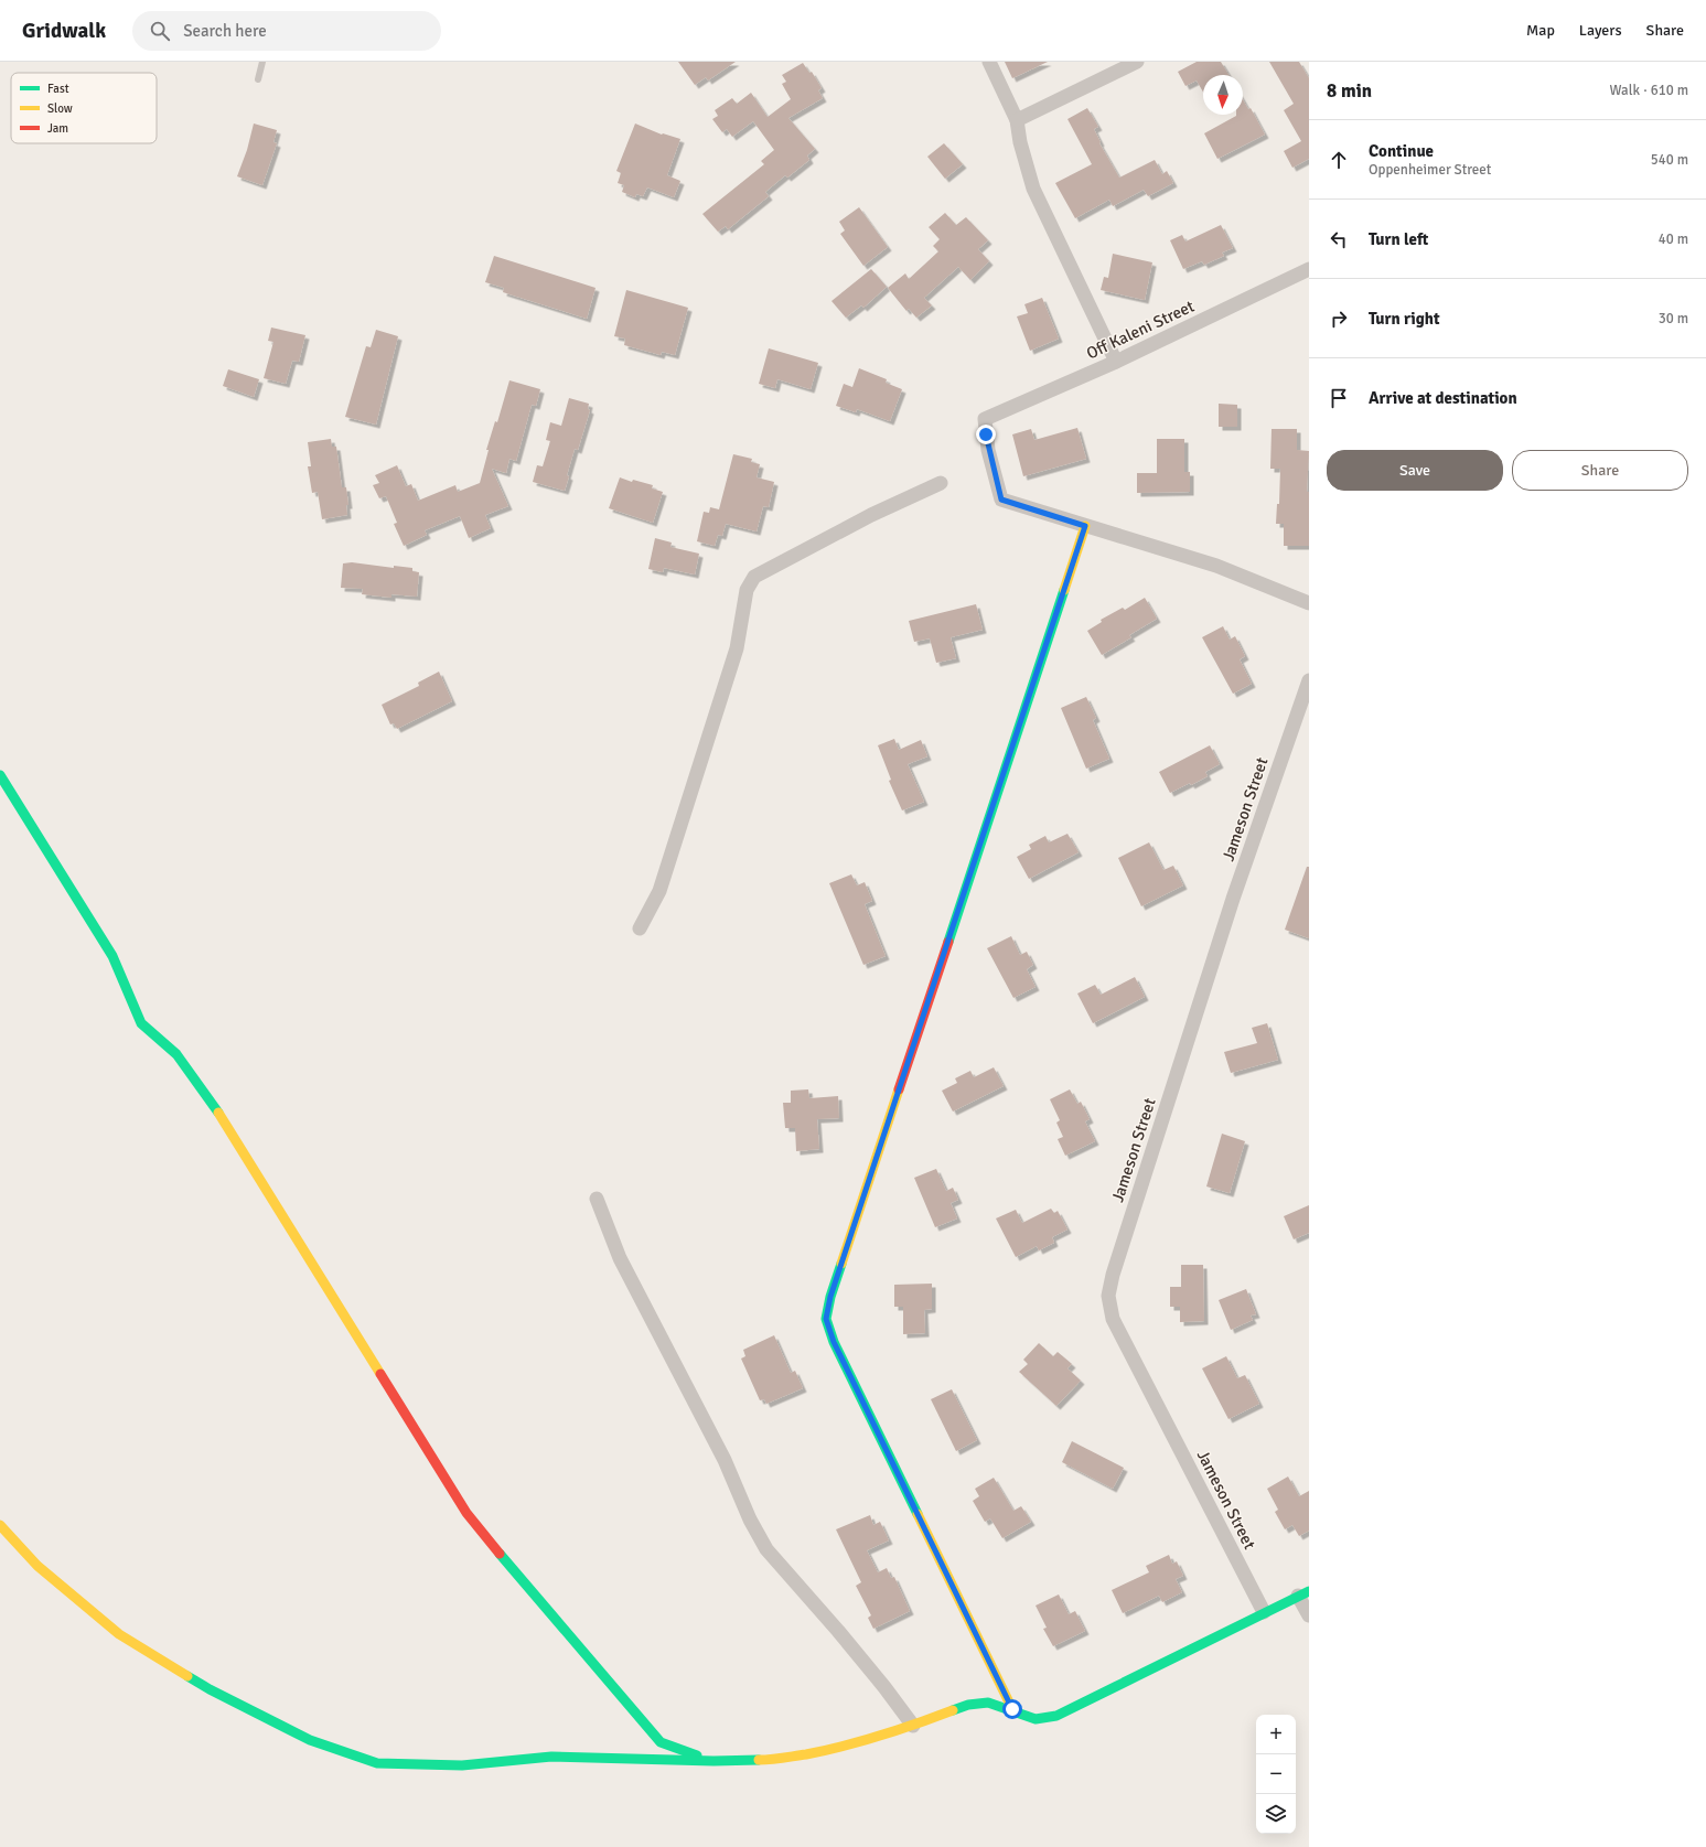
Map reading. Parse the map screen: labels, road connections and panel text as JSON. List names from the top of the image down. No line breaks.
{"streets":{"street":["Off Kaleni Street","Jameson Street"]},"legend":["Fast","Slow","Jam"],"north":"bottom","page":{"header":"Gridwalk","search":"Search here","nav":["Map","Layers","Share"],"heading":["8 min","Walk · 610 m"],"list":[["Continue","Oppenheimer Street","540 m"],["Turn left","40 m"],["Turn right","30 m"],"Arrive at destination"],"buttons":["Save","Share"],"map_buttons":["+","−"]}}
